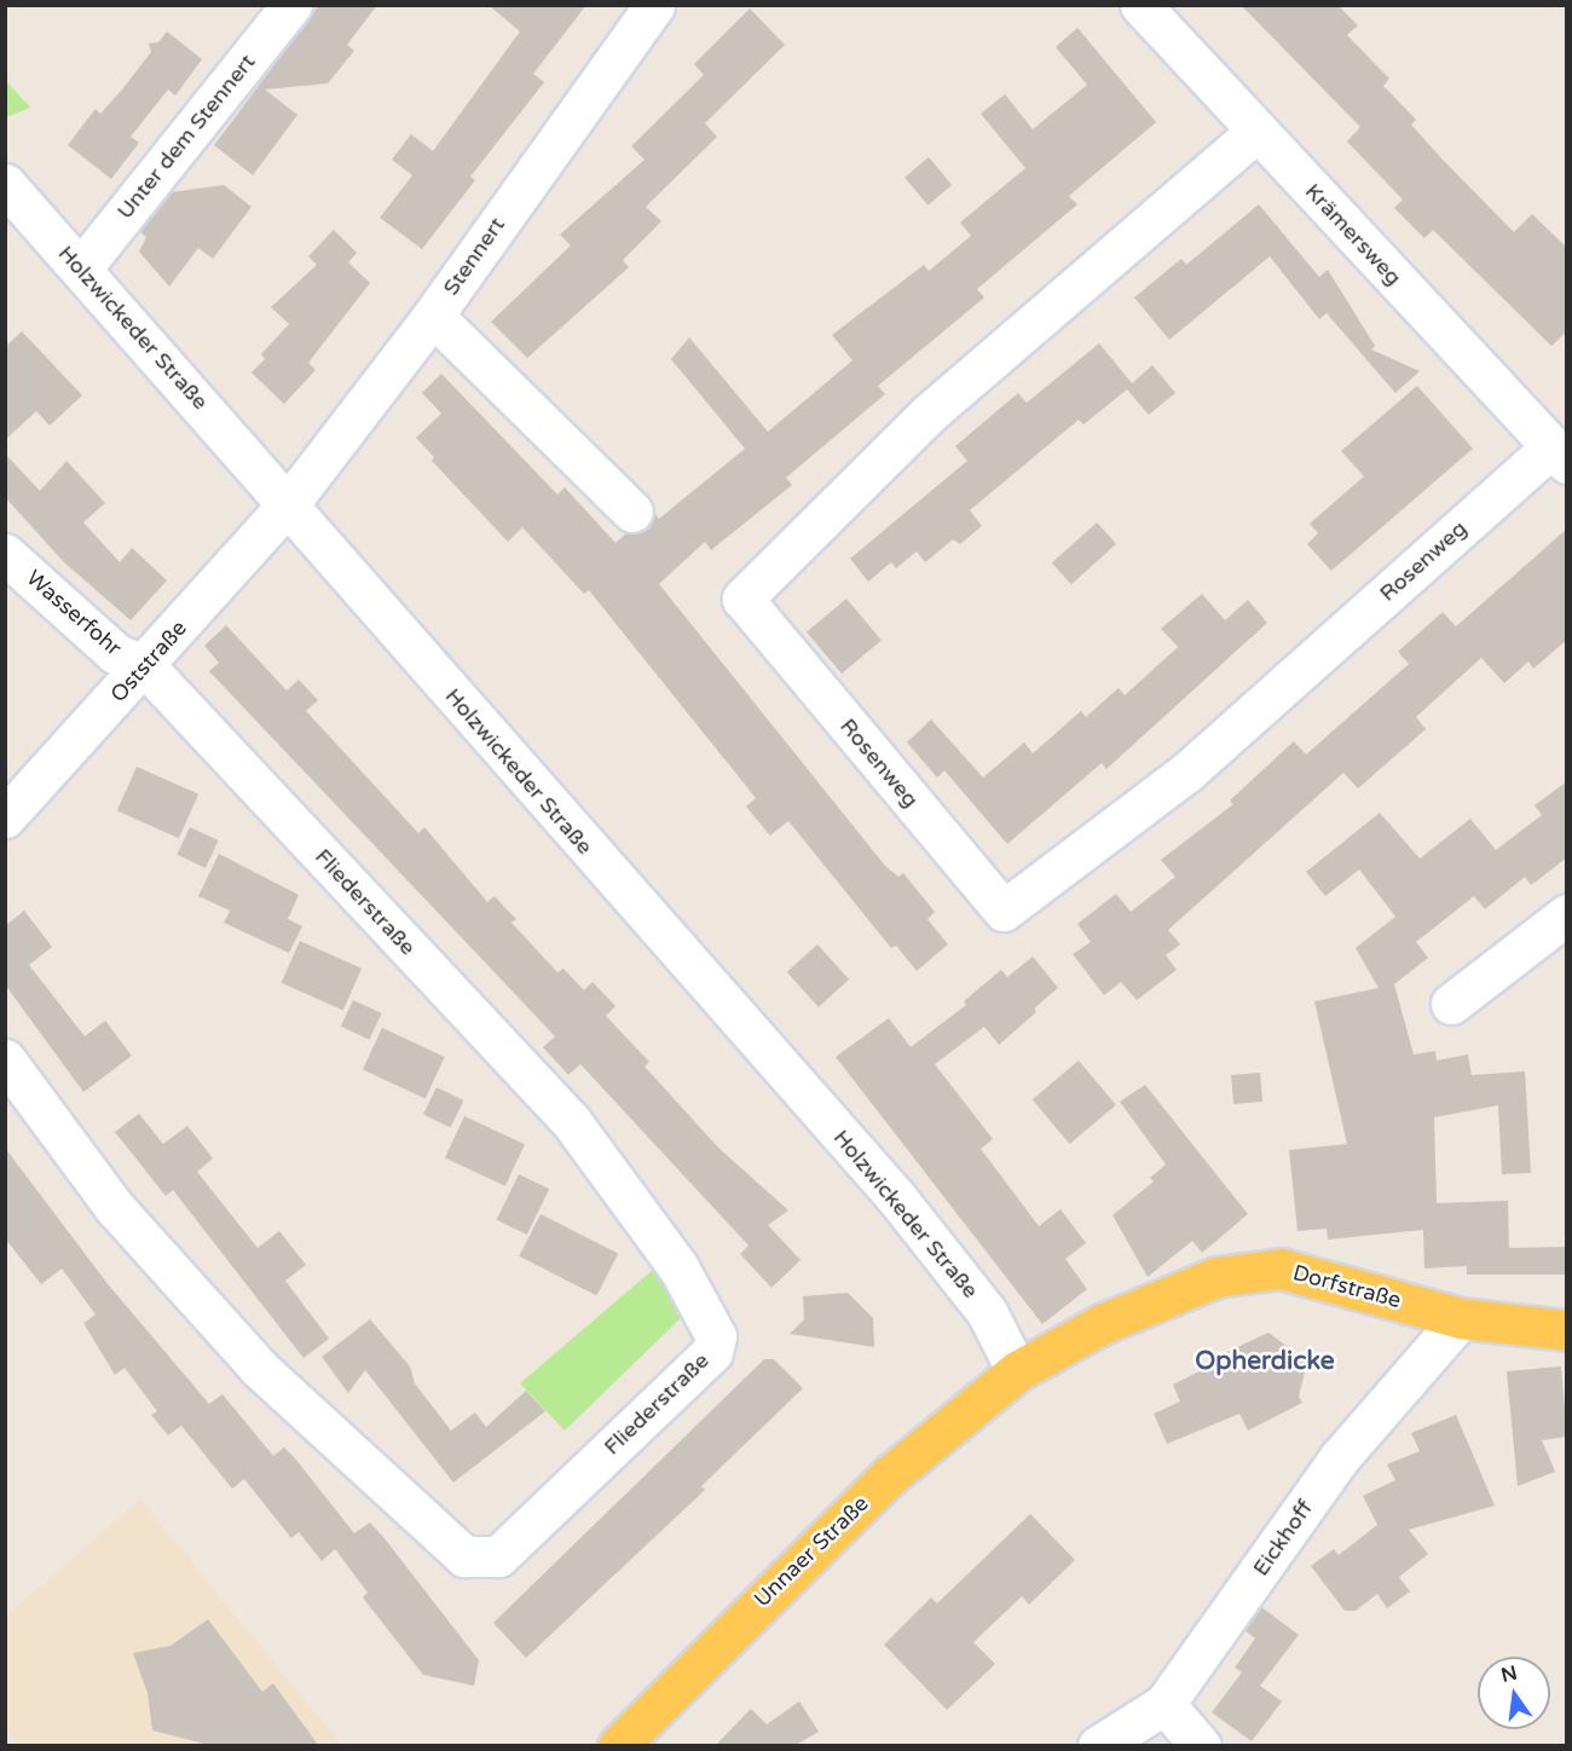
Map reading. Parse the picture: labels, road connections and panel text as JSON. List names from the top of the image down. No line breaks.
{"streets":{"main road":["Dorfstraße","Unnaer Straße"],"street":["Unter dem Stennert","Krämersweg","Stennert","Holzwickeder Straße","Rosenweg","Wasserfohr","Oststraße","Fliederstraße","Eickhoff"]},"crossings":[["Unter dem Stennert","Holzwickeder Straße"],["Krämersweg","Rosenweg"],["Stennert","Holzwickeder Straße"],["Stennert","Oststraße"],["Holzwickeder Straße","Oststraße"],["Holzwickeder Straße","Dorfstraße"],["Holzwickeder Straße","Unnaer Straße"],["Wasserfohr","Oststraße"],["Wasserfohr","Fliederstraße"],["Oststraße","Fliederstraße"],["Dorfstraße","Eickhoff"],["Dorfstraße","Unnaer Straße"]],"districts":["Opherdicke"],"north":"top"}
